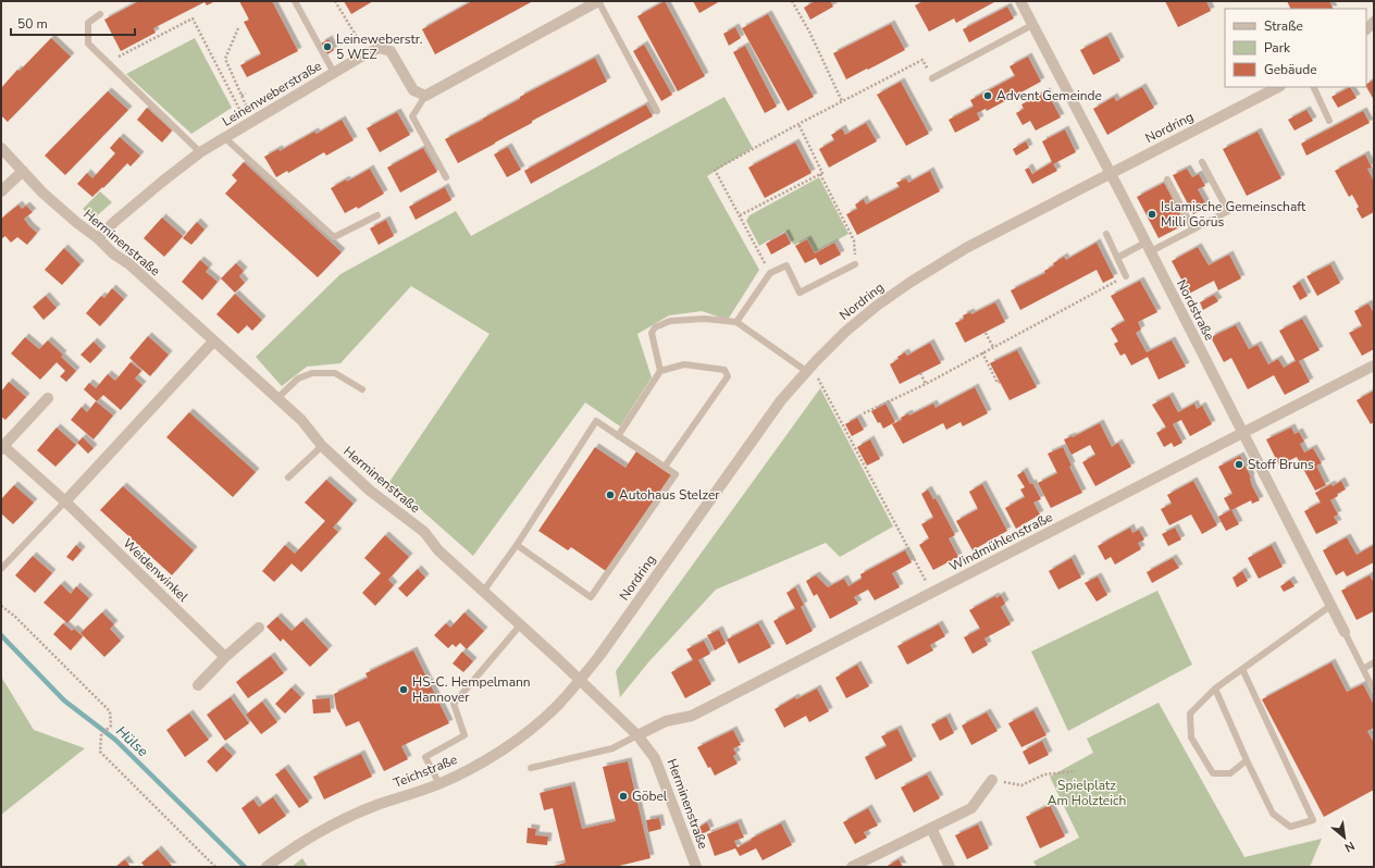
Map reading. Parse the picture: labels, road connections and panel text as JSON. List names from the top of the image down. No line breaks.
{"streets":{"street":["Leinenweberstraße","Nordring","Herminenstraße","Nordstraße","Windmühlenstraße","Weidenwinkel","Teichstraße"]},"crossings":[["Leinenweberstraße","Herminenstraße"],["Nordring","Herminenstraße"],["Nordring","Nordstraße"],["Nordring","Teichstraße"],["Herminenstraße","Windmühlenstraße"],["Herminenstraße","Teichstraße"],["Nordstraße","Windmühlenstraße"]],"water":["Hülse"],"parks":["Spielplatz Am Holzteich"],"places":["Leineweberstr. 5 WEZ","Advent Gemeinde","Islamische Gemeinschaft Milli Görüs","Stoff Bruns","Autohaus Stelzer","HS-C. Hempelmann Hannover","Göbel"],"legend":["Straße","Park","Gebäude"],"scale_bar":"50 m","north":"bottom right"}
